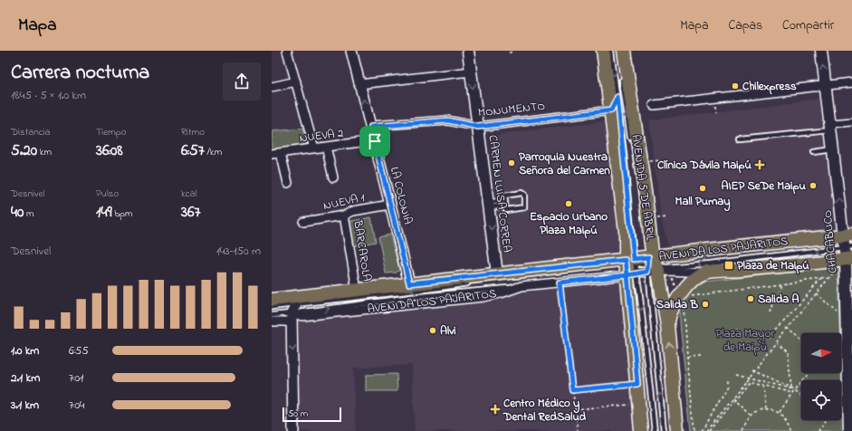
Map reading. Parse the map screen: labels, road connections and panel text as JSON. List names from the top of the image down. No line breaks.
{"streets":{"main road":["AVENIDA 5 DE ABRIL","CARMEN LUISA CORREA","CHACABUCO","AVENIDA LOS PAJARITOS"],"street":["MONUMENTO","NUEVA 2","LA COLONIA","NUEVA 1","BARCAROLA"]},"crossings":[["MONUMENTO","AVENIDA 5 DE ABRIL"],["MONUMENTO","CARMEN LUISA CORREA"],["MONUMENTO","LA COLONIA"],["NUEVA 2","LA COLONIA"],["AVENIDA 5 DE ABRIL","AVENIDA LOS PAJARITOS"],["CARMEN LUISA CORREA","AVENIDA LOS PAJARITOS"],["LA COLONIA","NUEVA 1"],["LA COLONIA","AVENIDA LOS PAJARITOS"],["NUEVA 1","BARCAROLA"],["CHACABUCO","AVENIDA LOS PAJARITOS"],["AVENIDA LOS PAJARITOS","BARCAROLA"]],"one_way":["CARMEN LUISA CORREA"],"parks":["Plaza Mayor de Maipú"],"places":{"other":["Chilexpress","Parroquia Nuestra Señora del Carmen","AIEP SeDe Maipu","Mall Pumay","Espacio Urbano Plaza Maipú","Salida A","Salida B","Alvi"],"health":["Clínica Dávila Maipú","Centro Médico y Dental RedSalud"],"transit":["Plaza de Maipú"]},"scale_bar":"50 m","north":"right","page":{"header":"Mapa","nav":["Mapa","Capas","Compartir"],"heading":["Carrera nocturna","18:45 · 5 × 1.0 km"],"stats":[["Distancia","5.20 km"],["Tiempo","36:08"],["Ritmo","6:57 /km"],["Desnivel","40 m"],["Pulso","149 bpm"],["kcal","367"]],"chart":["Desnivel","143–150 m"],"list":[{"name":"1.0 km","note":"6:55"},{"name":"2.1 km","note":"7:01"},{"name":"3.1 km","note":"7:04"}],"scale":"50 m"}}
